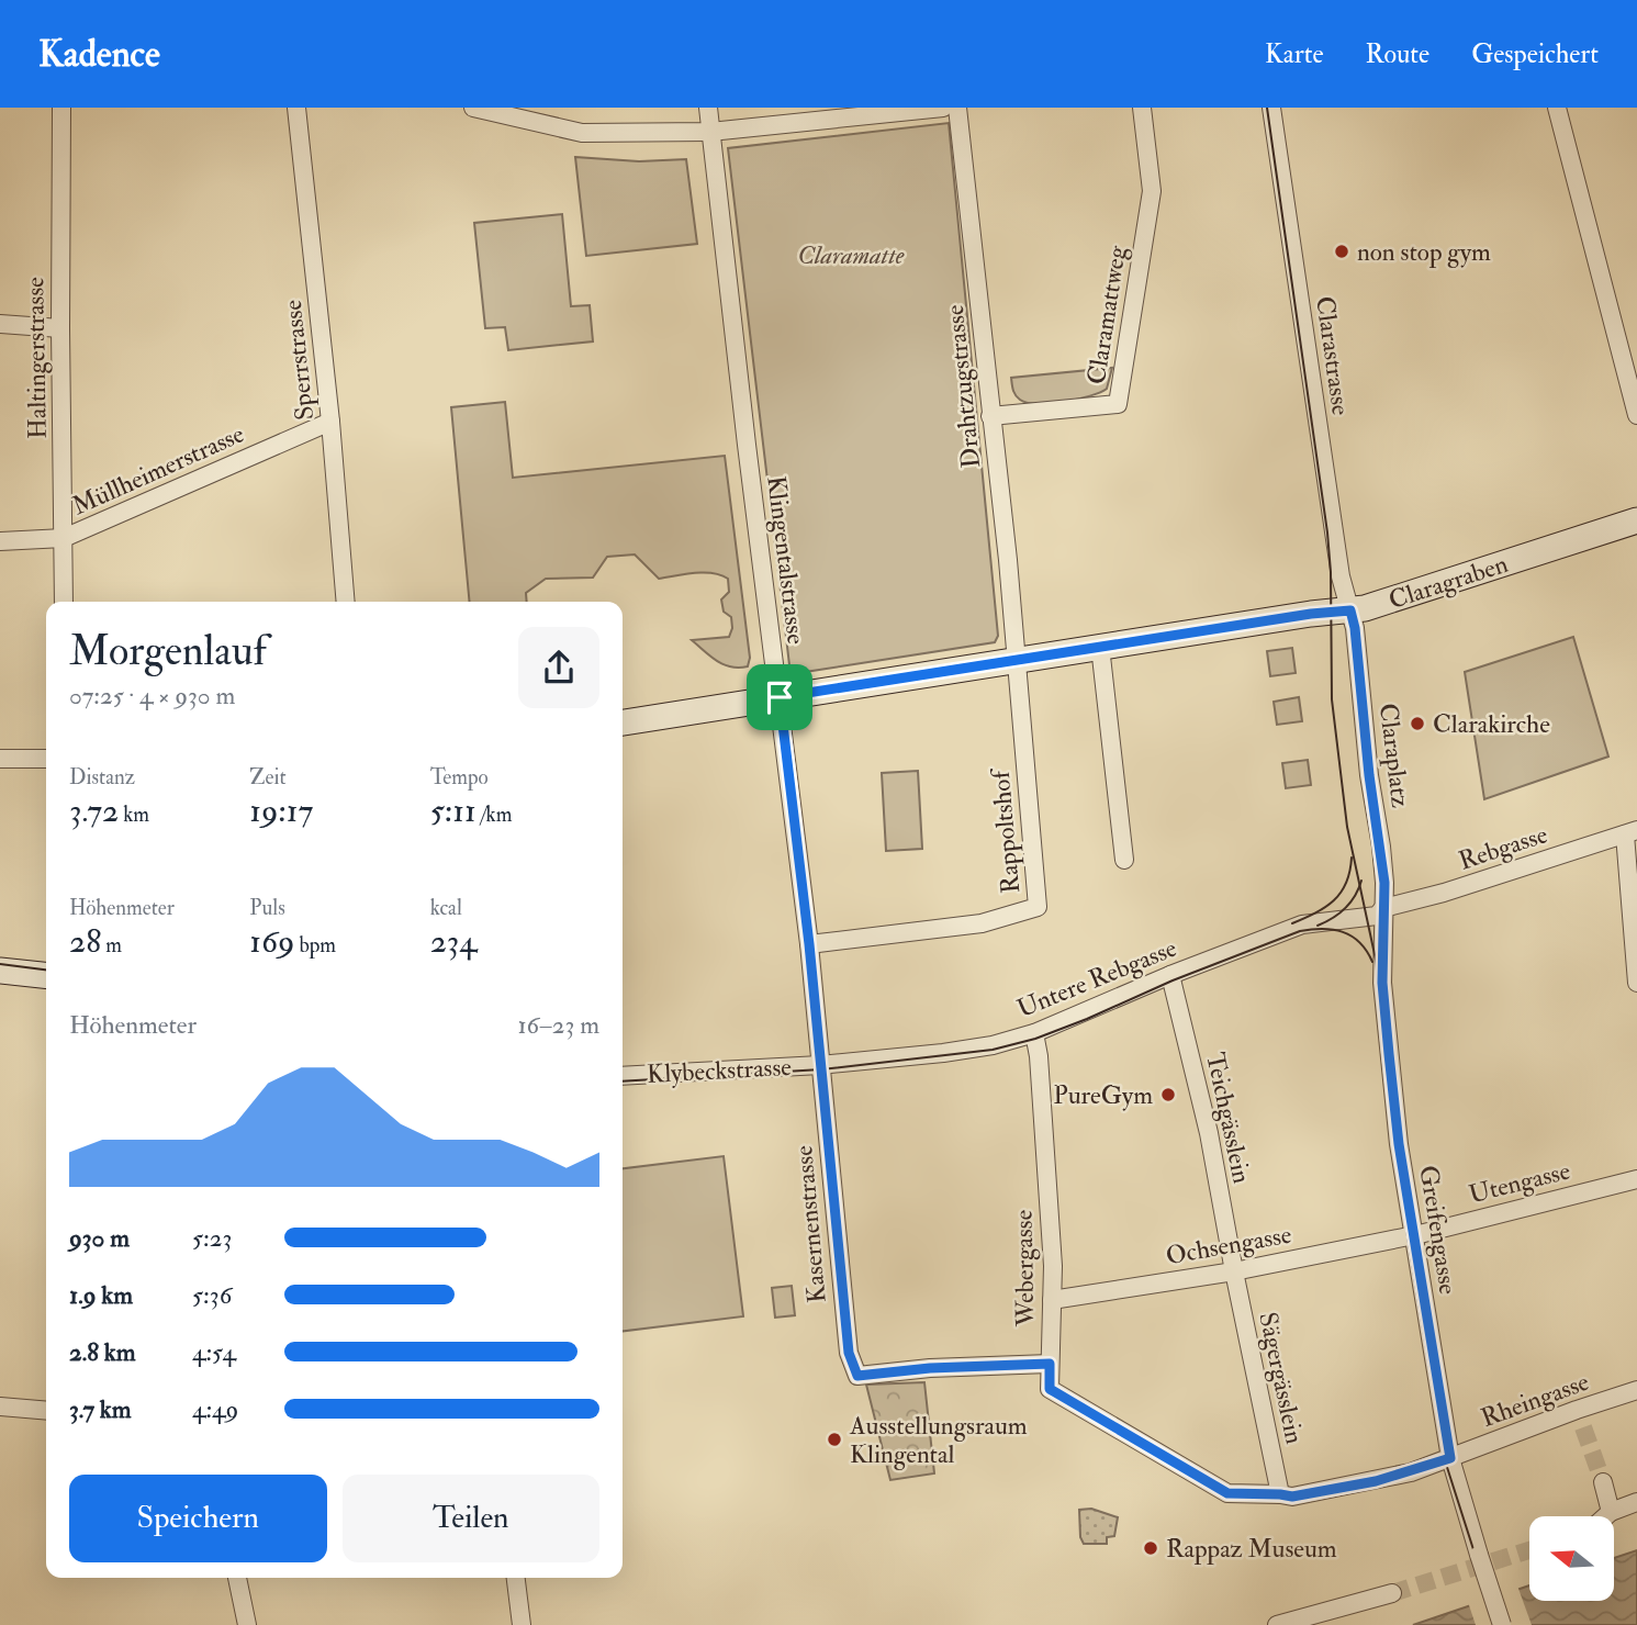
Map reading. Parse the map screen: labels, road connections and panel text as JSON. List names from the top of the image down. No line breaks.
{"streets":{"street":["Claramattweg","Clarastrasse","Haltingerstrasse","Sperrstrasse","Drahtzugstrasse","Müllheimerstrasse","Klingentalstrasse","Claragraben","Claraplatz","Rappoltshof","Rebgasse","Untere Rebgasse","Klybeckstrasse","Teichgässlein","Utengasse","Kasernenstrasse","Greifengasse","Ochsengasse","Webergasse","Sägergässlein","Rheingasse"]},"crossings":[["Claramattweg","Drahtzugstrasse"],["Clarastrasse","Claragraben"],["Clarastrasse","Claraplatz"],["Haltingerstrasse","Müllheimerstrasse"],["Sperrstrasse","Müllheimerstrasse"],["Drahtzugstrasse","Claragraben"],["Drahtzugstrasse","Rappoltshof"],["Klingentalstrasse","Claragraben"],["Klingentalstrasse","Rappoltshof"],["Klingentalstrasse","Untere Rebgasse"],["Klingentalstrasse","Klybeckstrasse"],["Klingentalstrasse","Kasernenstrasse"],["Claragraben","Claraplatz"],["Claragraben","Rappoltshof"],["Claraplatz","Rebgasse"],["Claraplatz","Untere Rebgasse"],["Claraplatz","Greifengasse"],["Rebgasse","Untere Rebgasse"],["Rebgasse","Greifengasse"],["Untere Rebgasse","Klybeckstrasse"],["Untere Rebgasse","Teichgässlein"],["Untere Rebgasse","Kasernenstrasse"],["Untere Rebgasse","Greifengasse"],["Untere Rebgasse","Webergasse"],["Klybeckstrasse","Kasernenstrasse"],["Teichgässlein","Ochsengasse"],["Teichgässlein","Sägergässlein"],["Utengasse","Greifengasse"],["Utengasse","Ochsengasse"],["Kasernenstrasse","Webergasse"],["Greifengasse","Ochsengasse"],["Greifengasse","Rheingasse"],["Ochsengasse","Webergasse"],["Ochsengasse","Sägergässlein"],["Webergasse","Rheingasse"],["Sägergässlein","Rheingasse"]],"parks":["Claramatte"],"places":["non stop gym","Clarakirche","PureGym","Ausstellungsraum Klingental","Rappaz Museum"],"north":"left","page":{"header":"Kadence","nav":["Karte","Route","Gespeichert"],"heading":["Morgenlauf","07:25 · 4 × 930 m"],"stats":[["Distanz","3.72 km"],["Zeit","19:17"],["Tempo","5:11 /km"],["Höhenmeter","28 m"],["Puls","169 bpm"],["kcal","234"]],"chart":["Höhenmeter","16–23 m"],"list":[{"name":"930 m","note":"5:23"},{"name":"1.9 km","note":"5:36"},{"name":"2.8 km","note":"4:54"},{"name":"3.7 km","note":"4:49"}],"buttons":["Speichern","Teilen"]}}
